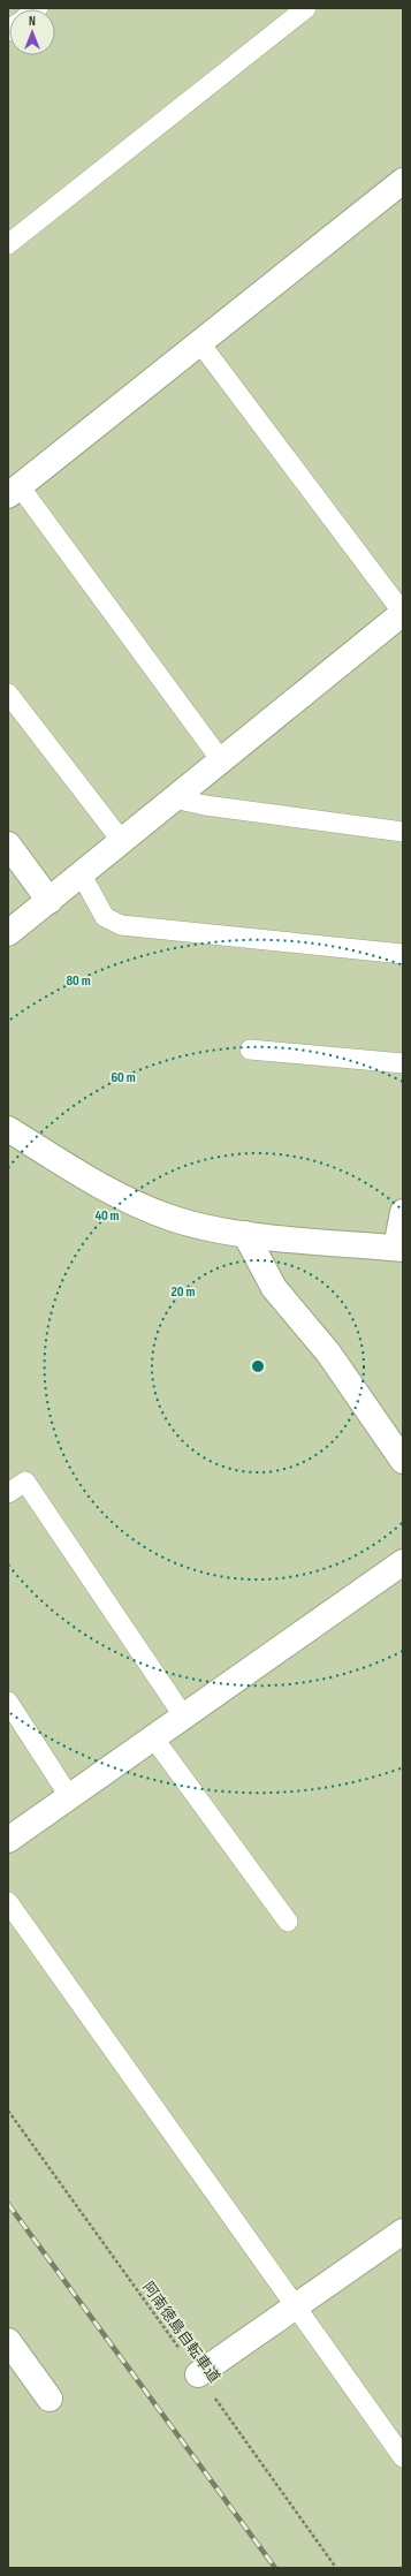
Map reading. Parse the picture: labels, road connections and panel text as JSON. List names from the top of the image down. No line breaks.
{"streets":{"path":["阿南徳島自転車道"]},"north":"top","rings":["80 m","60 m","40 m","20 m"]}
